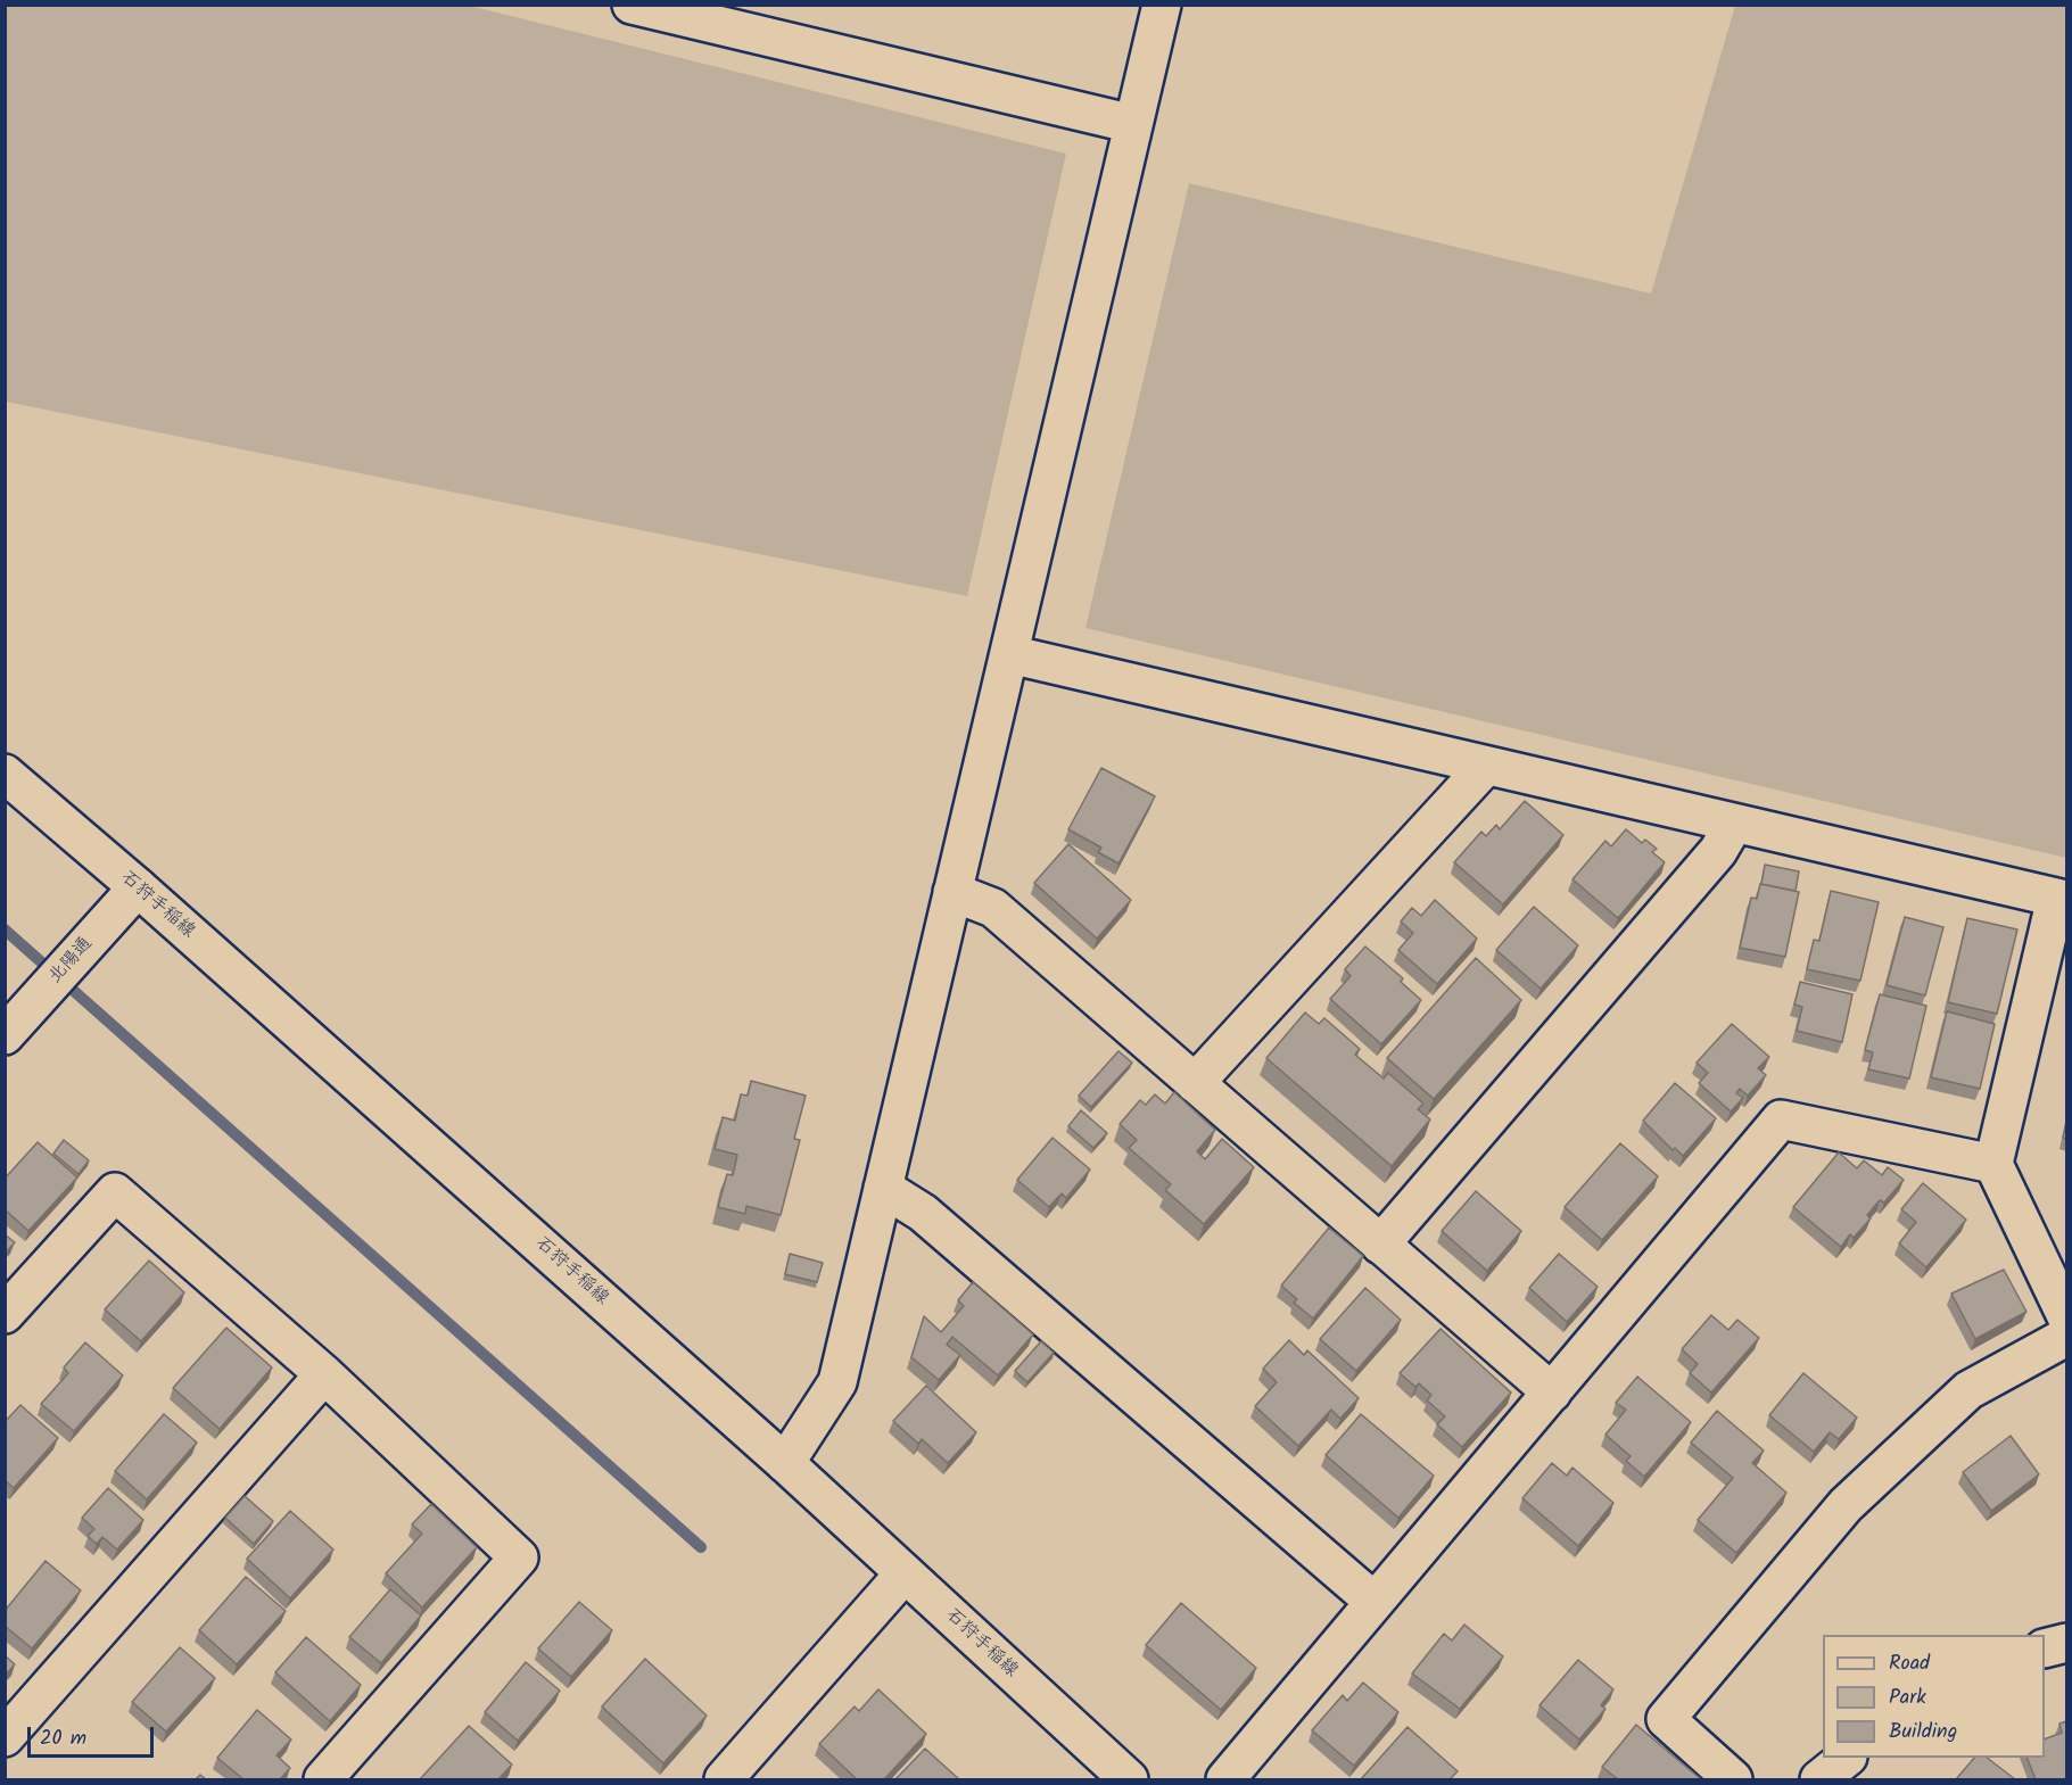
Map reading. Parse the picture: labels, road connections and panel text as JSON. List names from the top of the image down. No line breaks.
{"streets":{"street":["石狩手稲線","北陽通"]},"crossings":[["石狩手稲線","北陽通"]],"legend":["Road","Park","Building"],"scale_bar":"20 m"}
